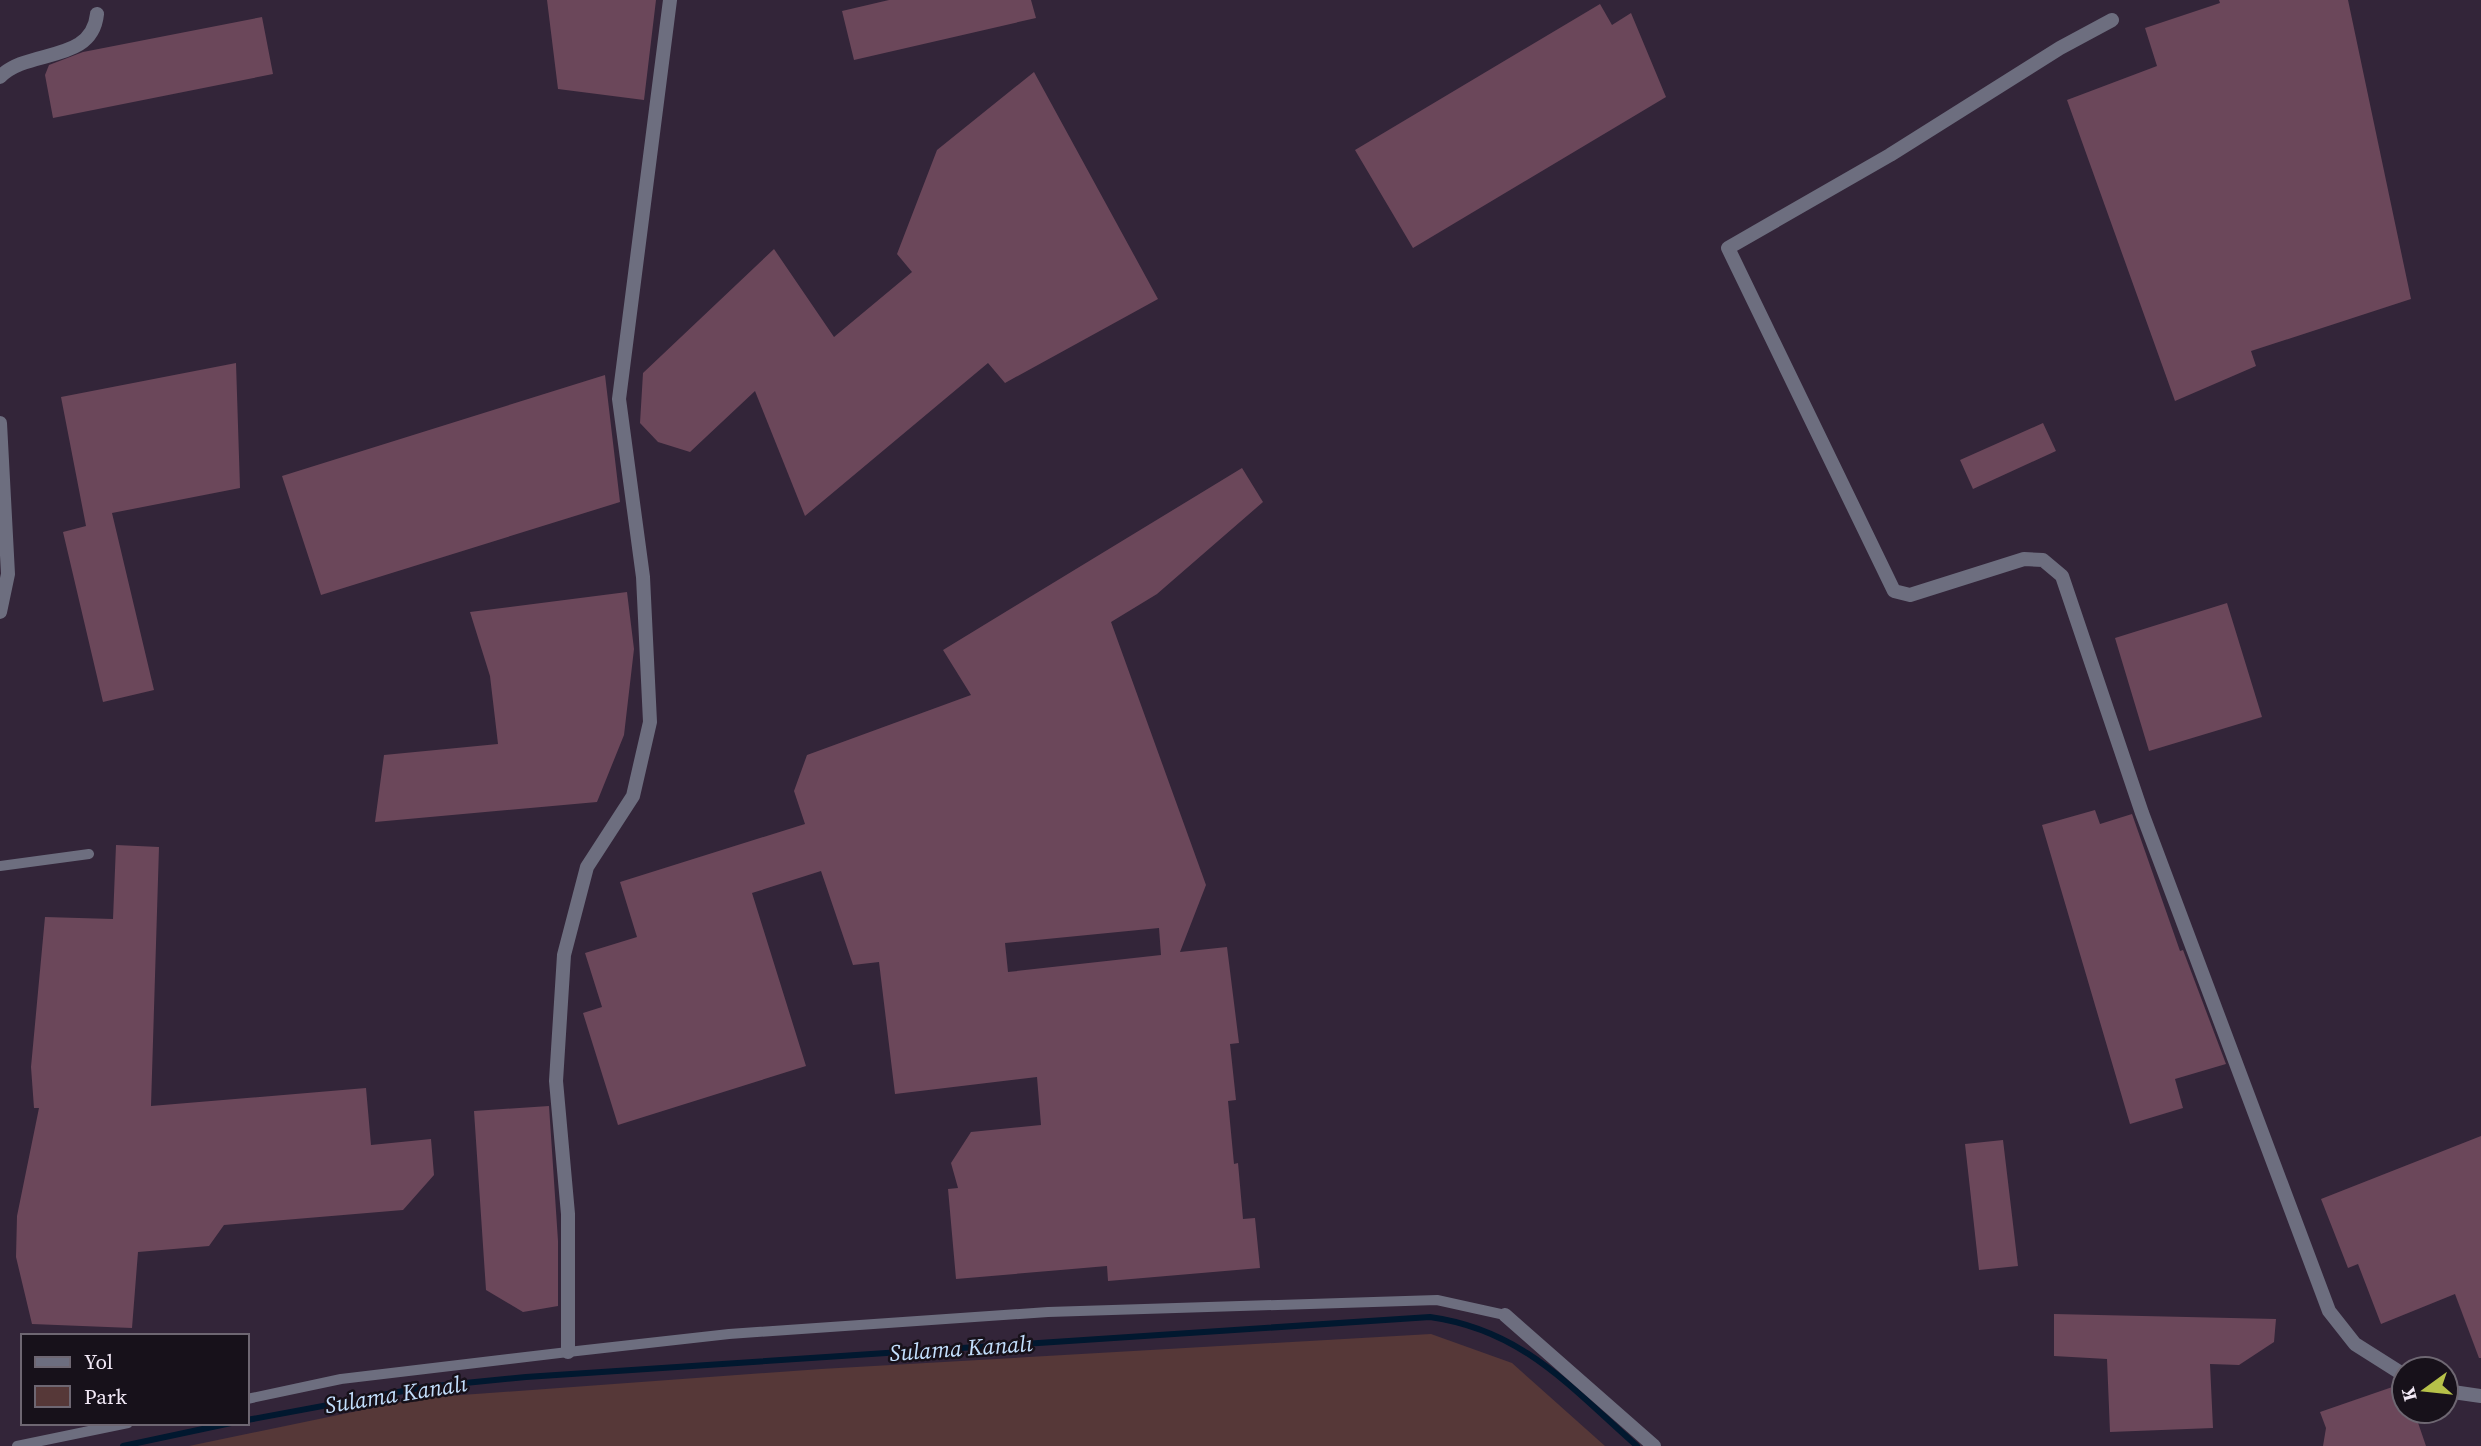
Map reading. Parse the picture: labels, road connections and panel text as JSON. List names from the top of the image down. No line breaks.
{"water":["Sulama Kanalı"],"legend":["Yol","Park"],"north":"left"}
